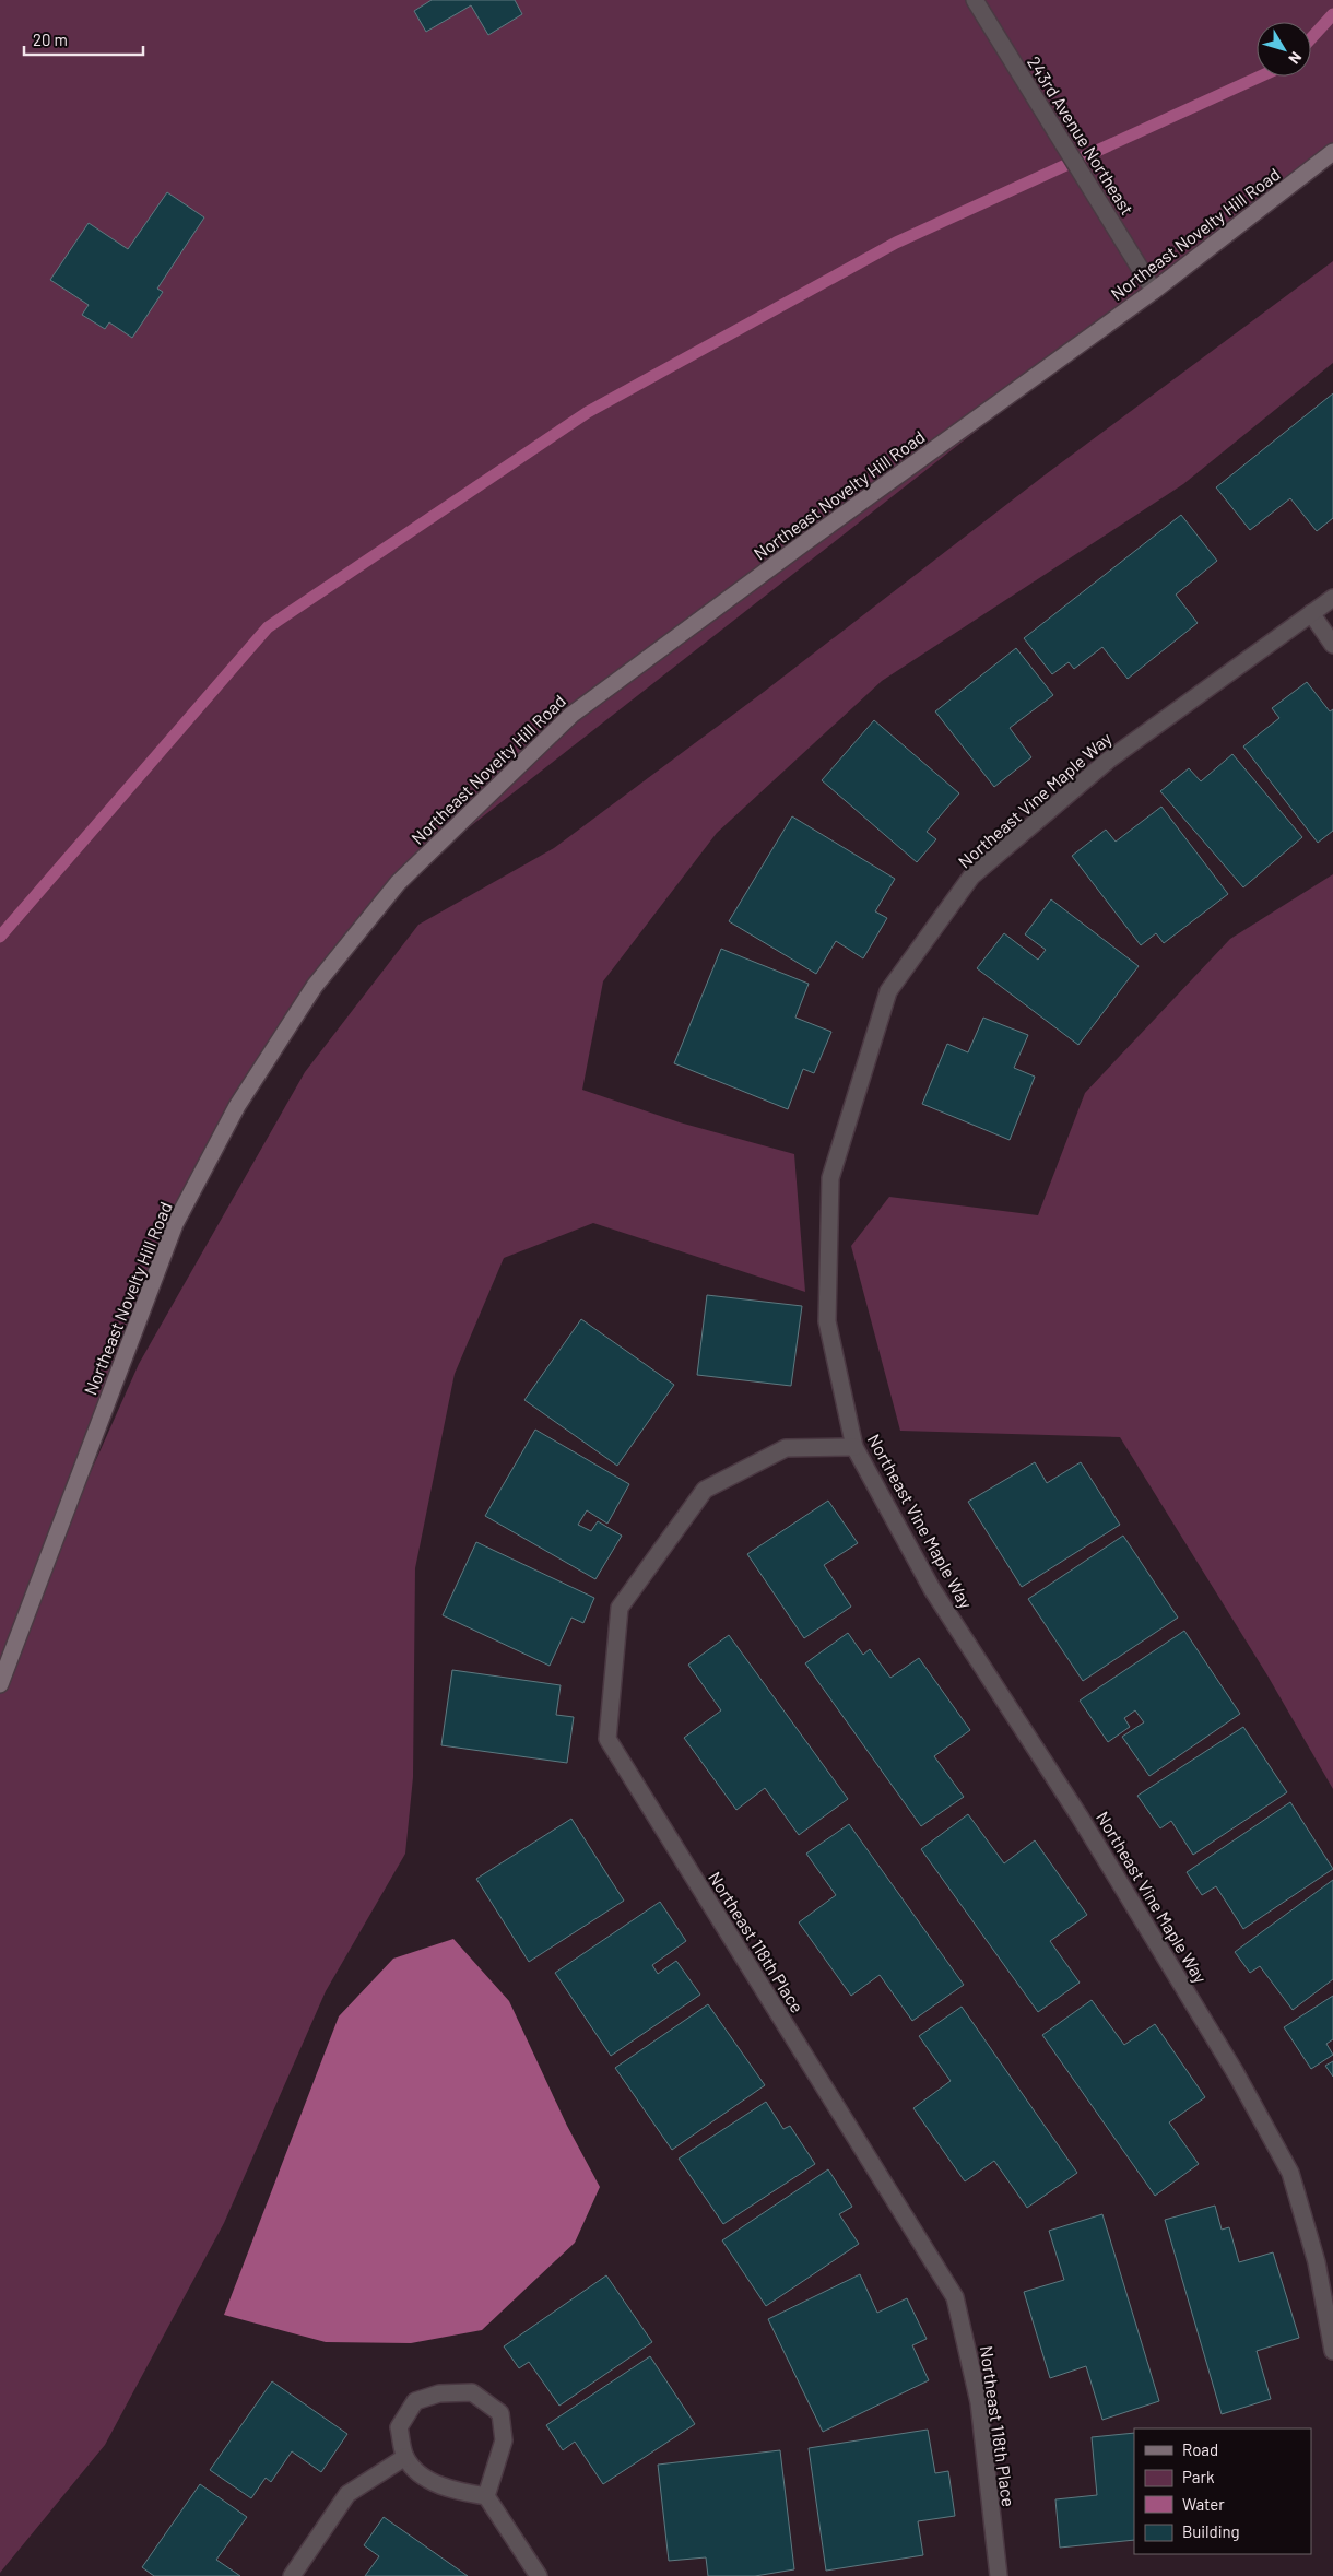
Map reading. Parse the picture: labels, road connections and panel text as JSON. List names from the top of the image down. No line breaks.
{"streets":{"main road":["Northeast Novelty Hill Road"],"street":["243rd Avenue Northeast","Northeast Vine Maple Way","Northeast 118th Place"]},"crossings":[["243rd Avenue Northeast","Northeast Novelty Hill Road"],["Northeast Vine Maple Way","Northeast 118th Place"]],"legend":["Road","Park","Water","Building"],"scale_bar":"20 m","north":"bottom right"}
